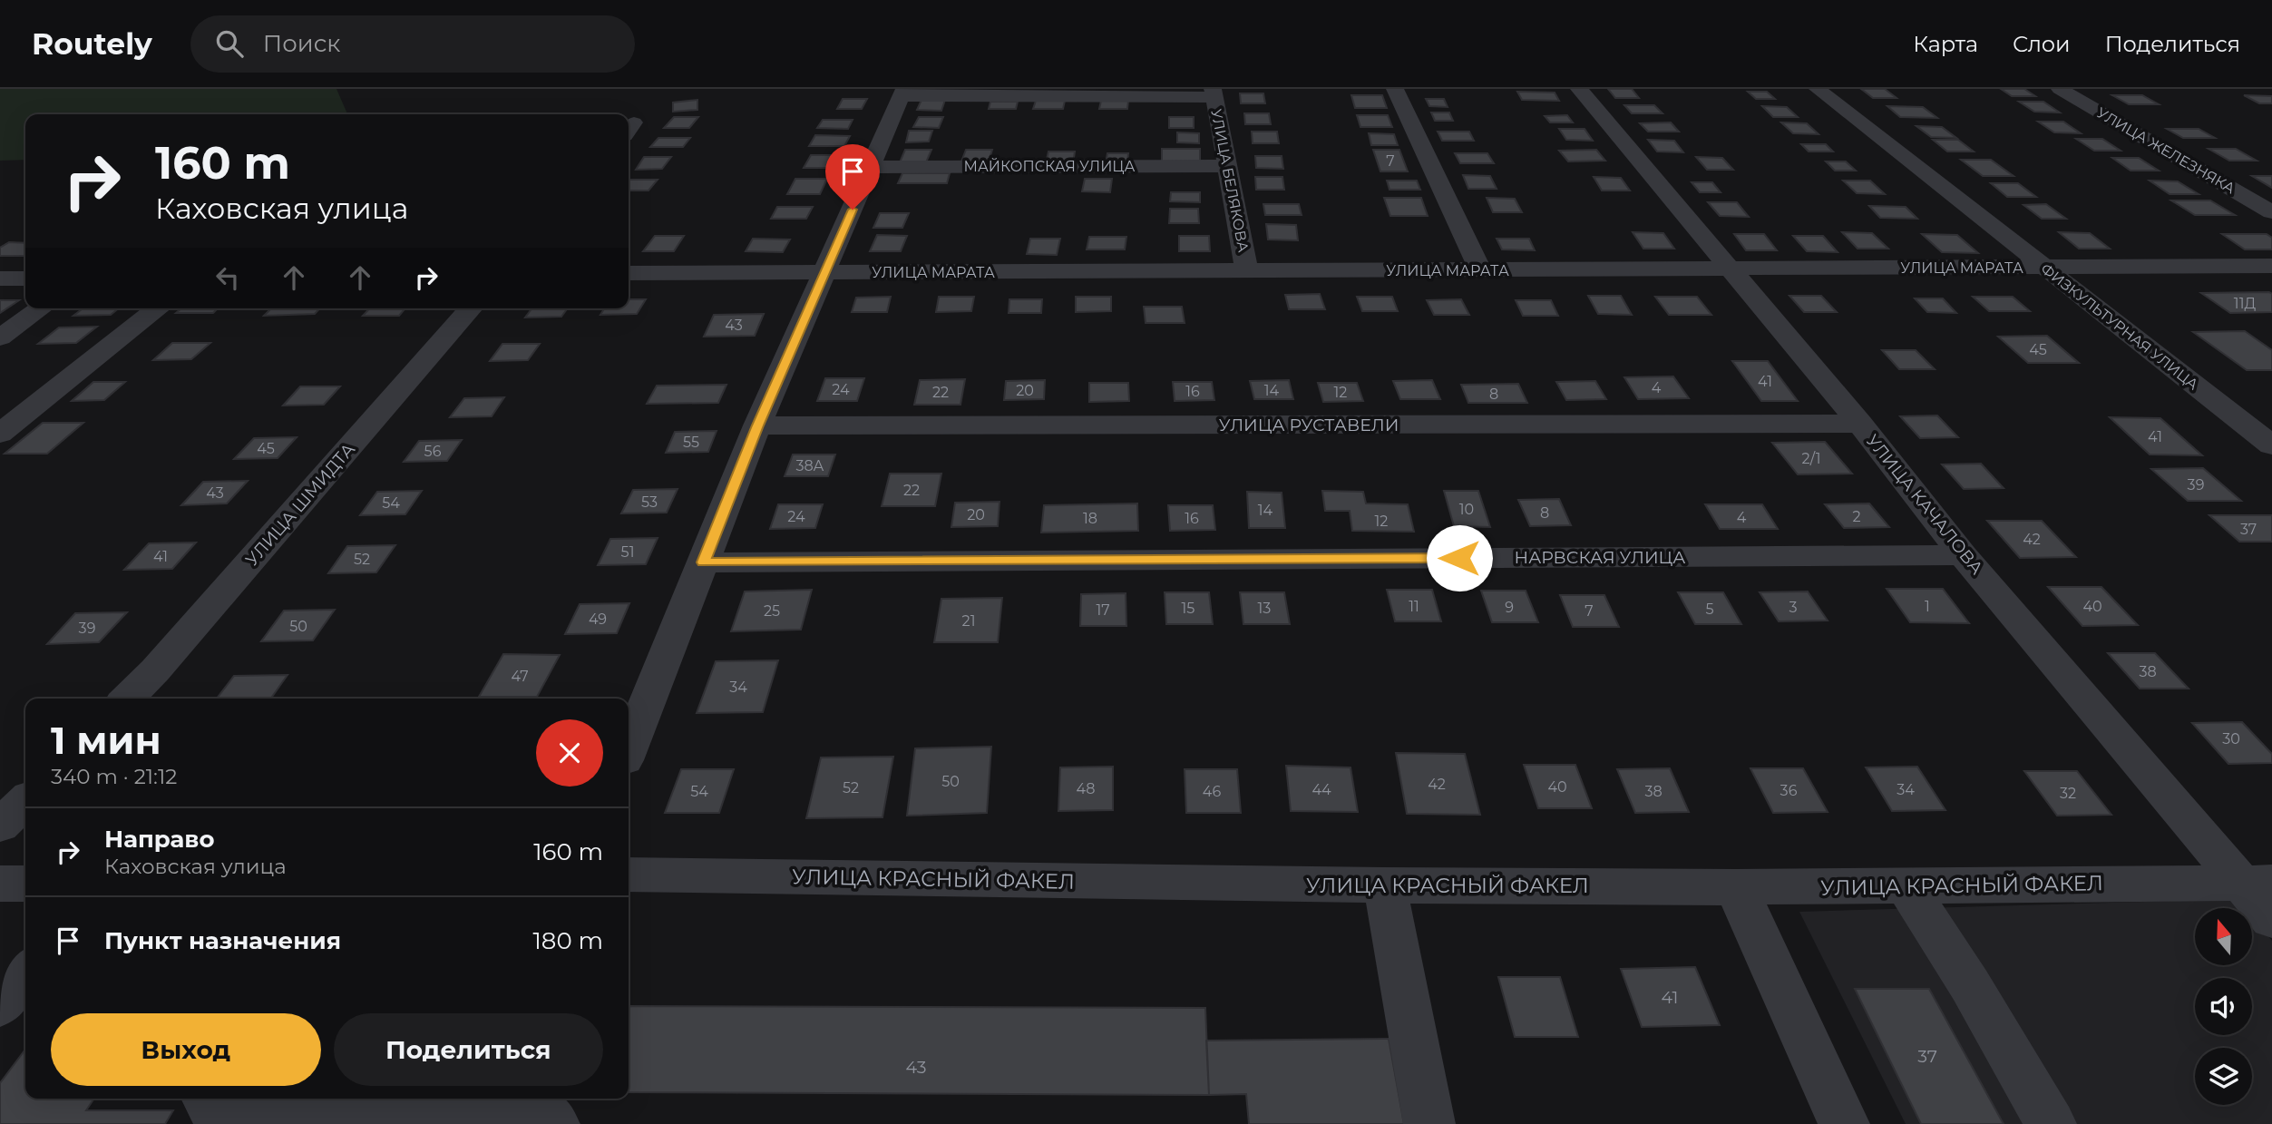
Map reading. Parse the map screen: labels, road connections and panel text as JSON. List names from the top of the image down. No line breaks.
{"streets":{"street":["УЛИЦА ЖЕЛЕЗНЯКА","МАЙКОПСКАЯ УЛИЦА","УЛИЦА БЕЛЯКОВА","УЛИЦА МАРАТА","ФИЗКУЛЬТУРНАЯ УЛИЦА","УЛИЦА РУСТАВЕЛИ","УЛИЦА ШМИДТА","УЛИЦА КАЧАЛОВА","НАРВСКАЯ УЛИЦА","УЛИЦА КРАСНЫЙ ФАКЕЛ"]},"crossings":[["МАЙКОПСКАЯ УЛИЦА","УЛИЦА БЕЛЯКОВА"],["УЛИЦА БЕЛЯКОВА","УЛИЦА МАРАТА"],["УЛИЦА МАРАТА","ФИЗКУЛЬТУРНАЯ УЛИЦА"],["УЛИЦА МАРАТА","УЛИЦА КАЧАЛОВА"],["УЛИЦА РУСТАВЕЛИ","УЛИЦА КАЧАЛОВА"],["УЛИЦА КАЧАЛОВА","НАРВСКАЯ УЛИЦА"],["УЛИЦА КАЧАЛОВА","УЛИЦА КРАСНЫЙ ФАКЕЛ"]],"house_numbers":["7","11Д","43","45","41","4","24","20","14","16","22","12","8","41","55","45","56","2/1","38А","39","22","43","53","54","10","14","8","20","24","2","4","18","16","12","37","42","51","41","52","11","1","40","9","3","15","13","5","17","25","7","49","21","50","39","38","47","34","30","50","42","40","52","48","44","34","36","54","46","38","32","41","37","43"],"north":"top","page":{"header":"Routely","search":"Поиск","nav":["Карта","Слои","Поделиться"],"turn":["160 m","Каховская улица"],"heading":["1 мин","340 m · 21:12"],"list":[{"name":"Направо","note":"Каховская улица","value":"160 m"},{"name":"Пункт назначения","value":"180 m"}],"buttons":["Выход","Поделиться"]}}
